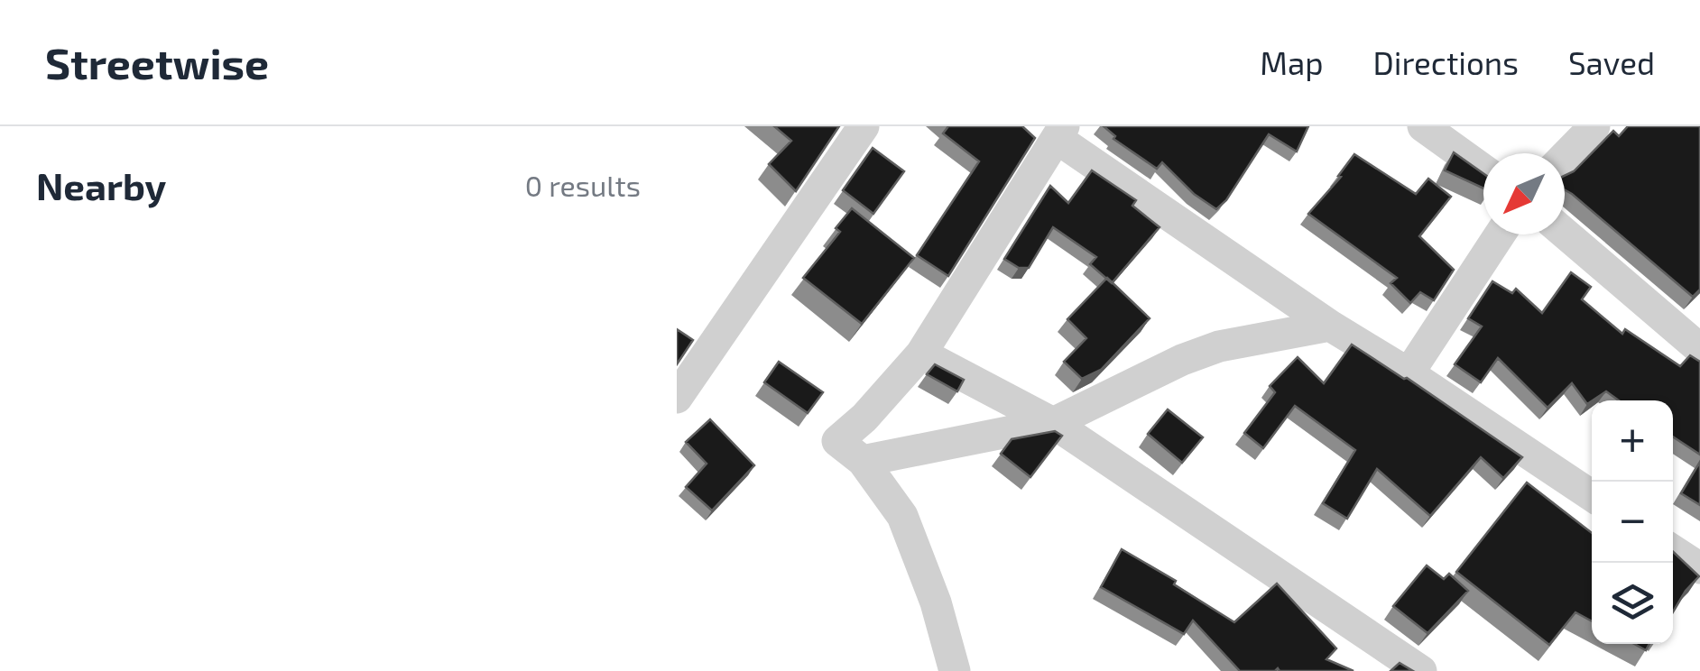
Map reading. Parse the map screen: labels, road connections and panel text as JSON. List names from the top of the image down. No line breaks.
{"north":"bottom left","page":{"header":"Streetwise","nav":["Map","Directions","Saved"],"heading":["Nearby","0 results"],"map_buttons":["+","−"]}}
